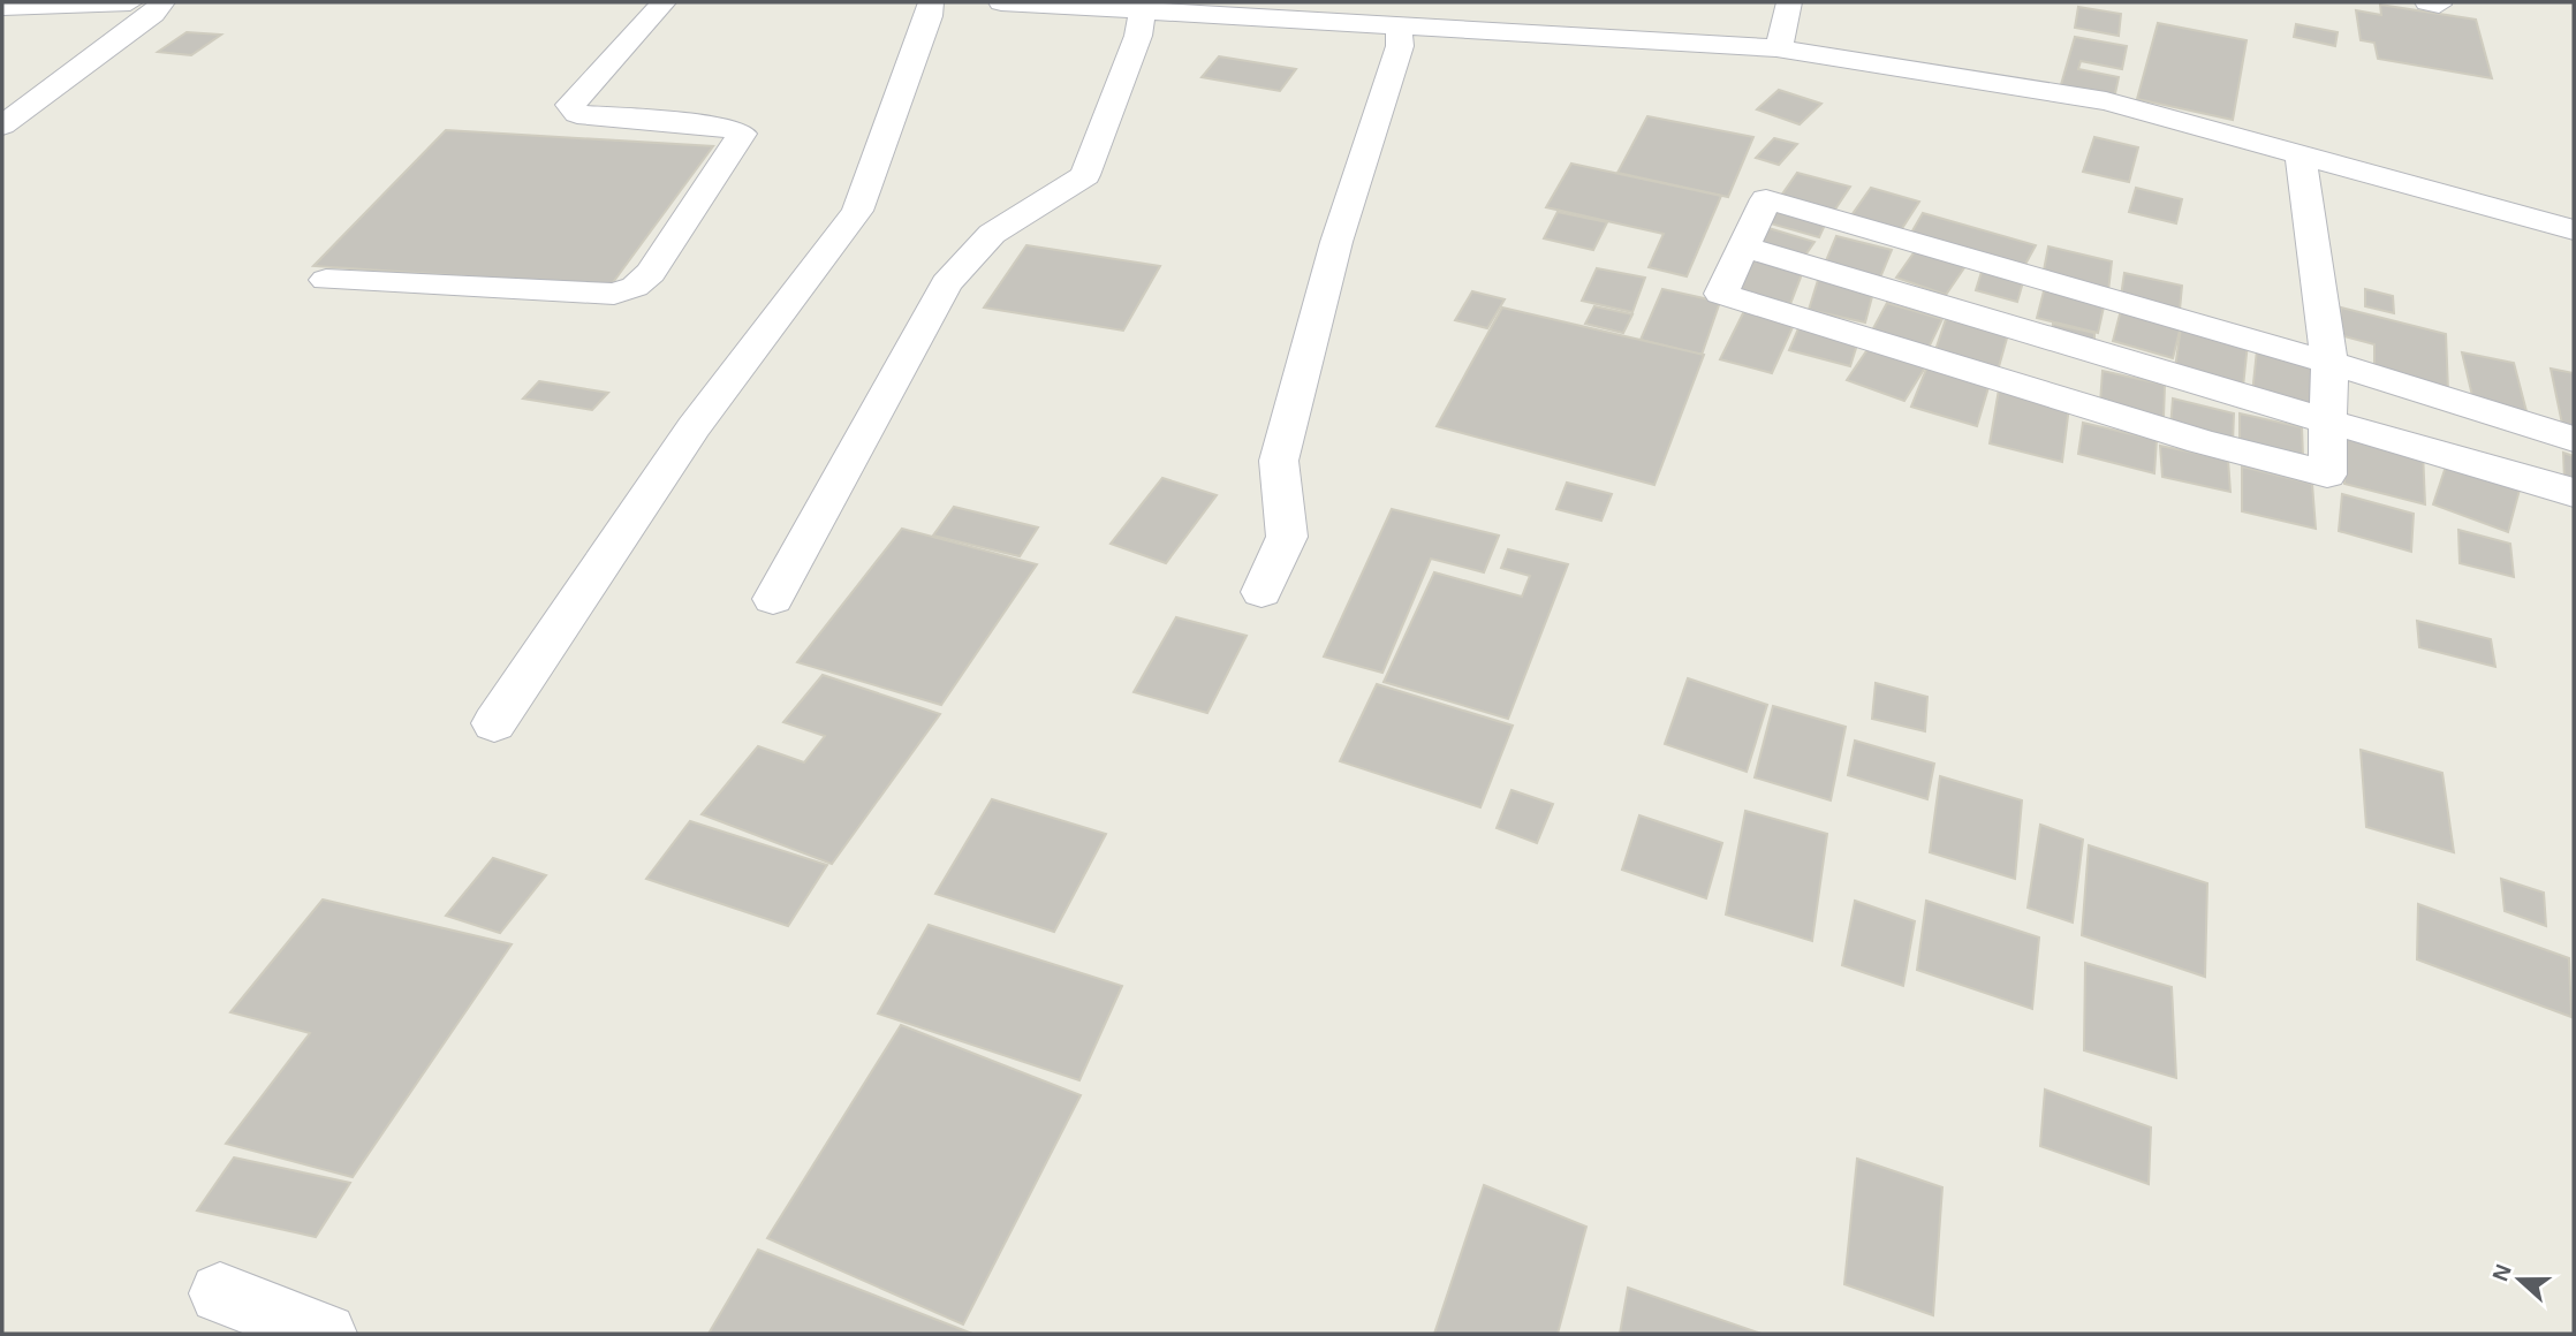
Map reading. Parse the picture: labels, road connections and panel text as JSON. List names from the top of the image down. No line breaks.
{"north":"left"}
